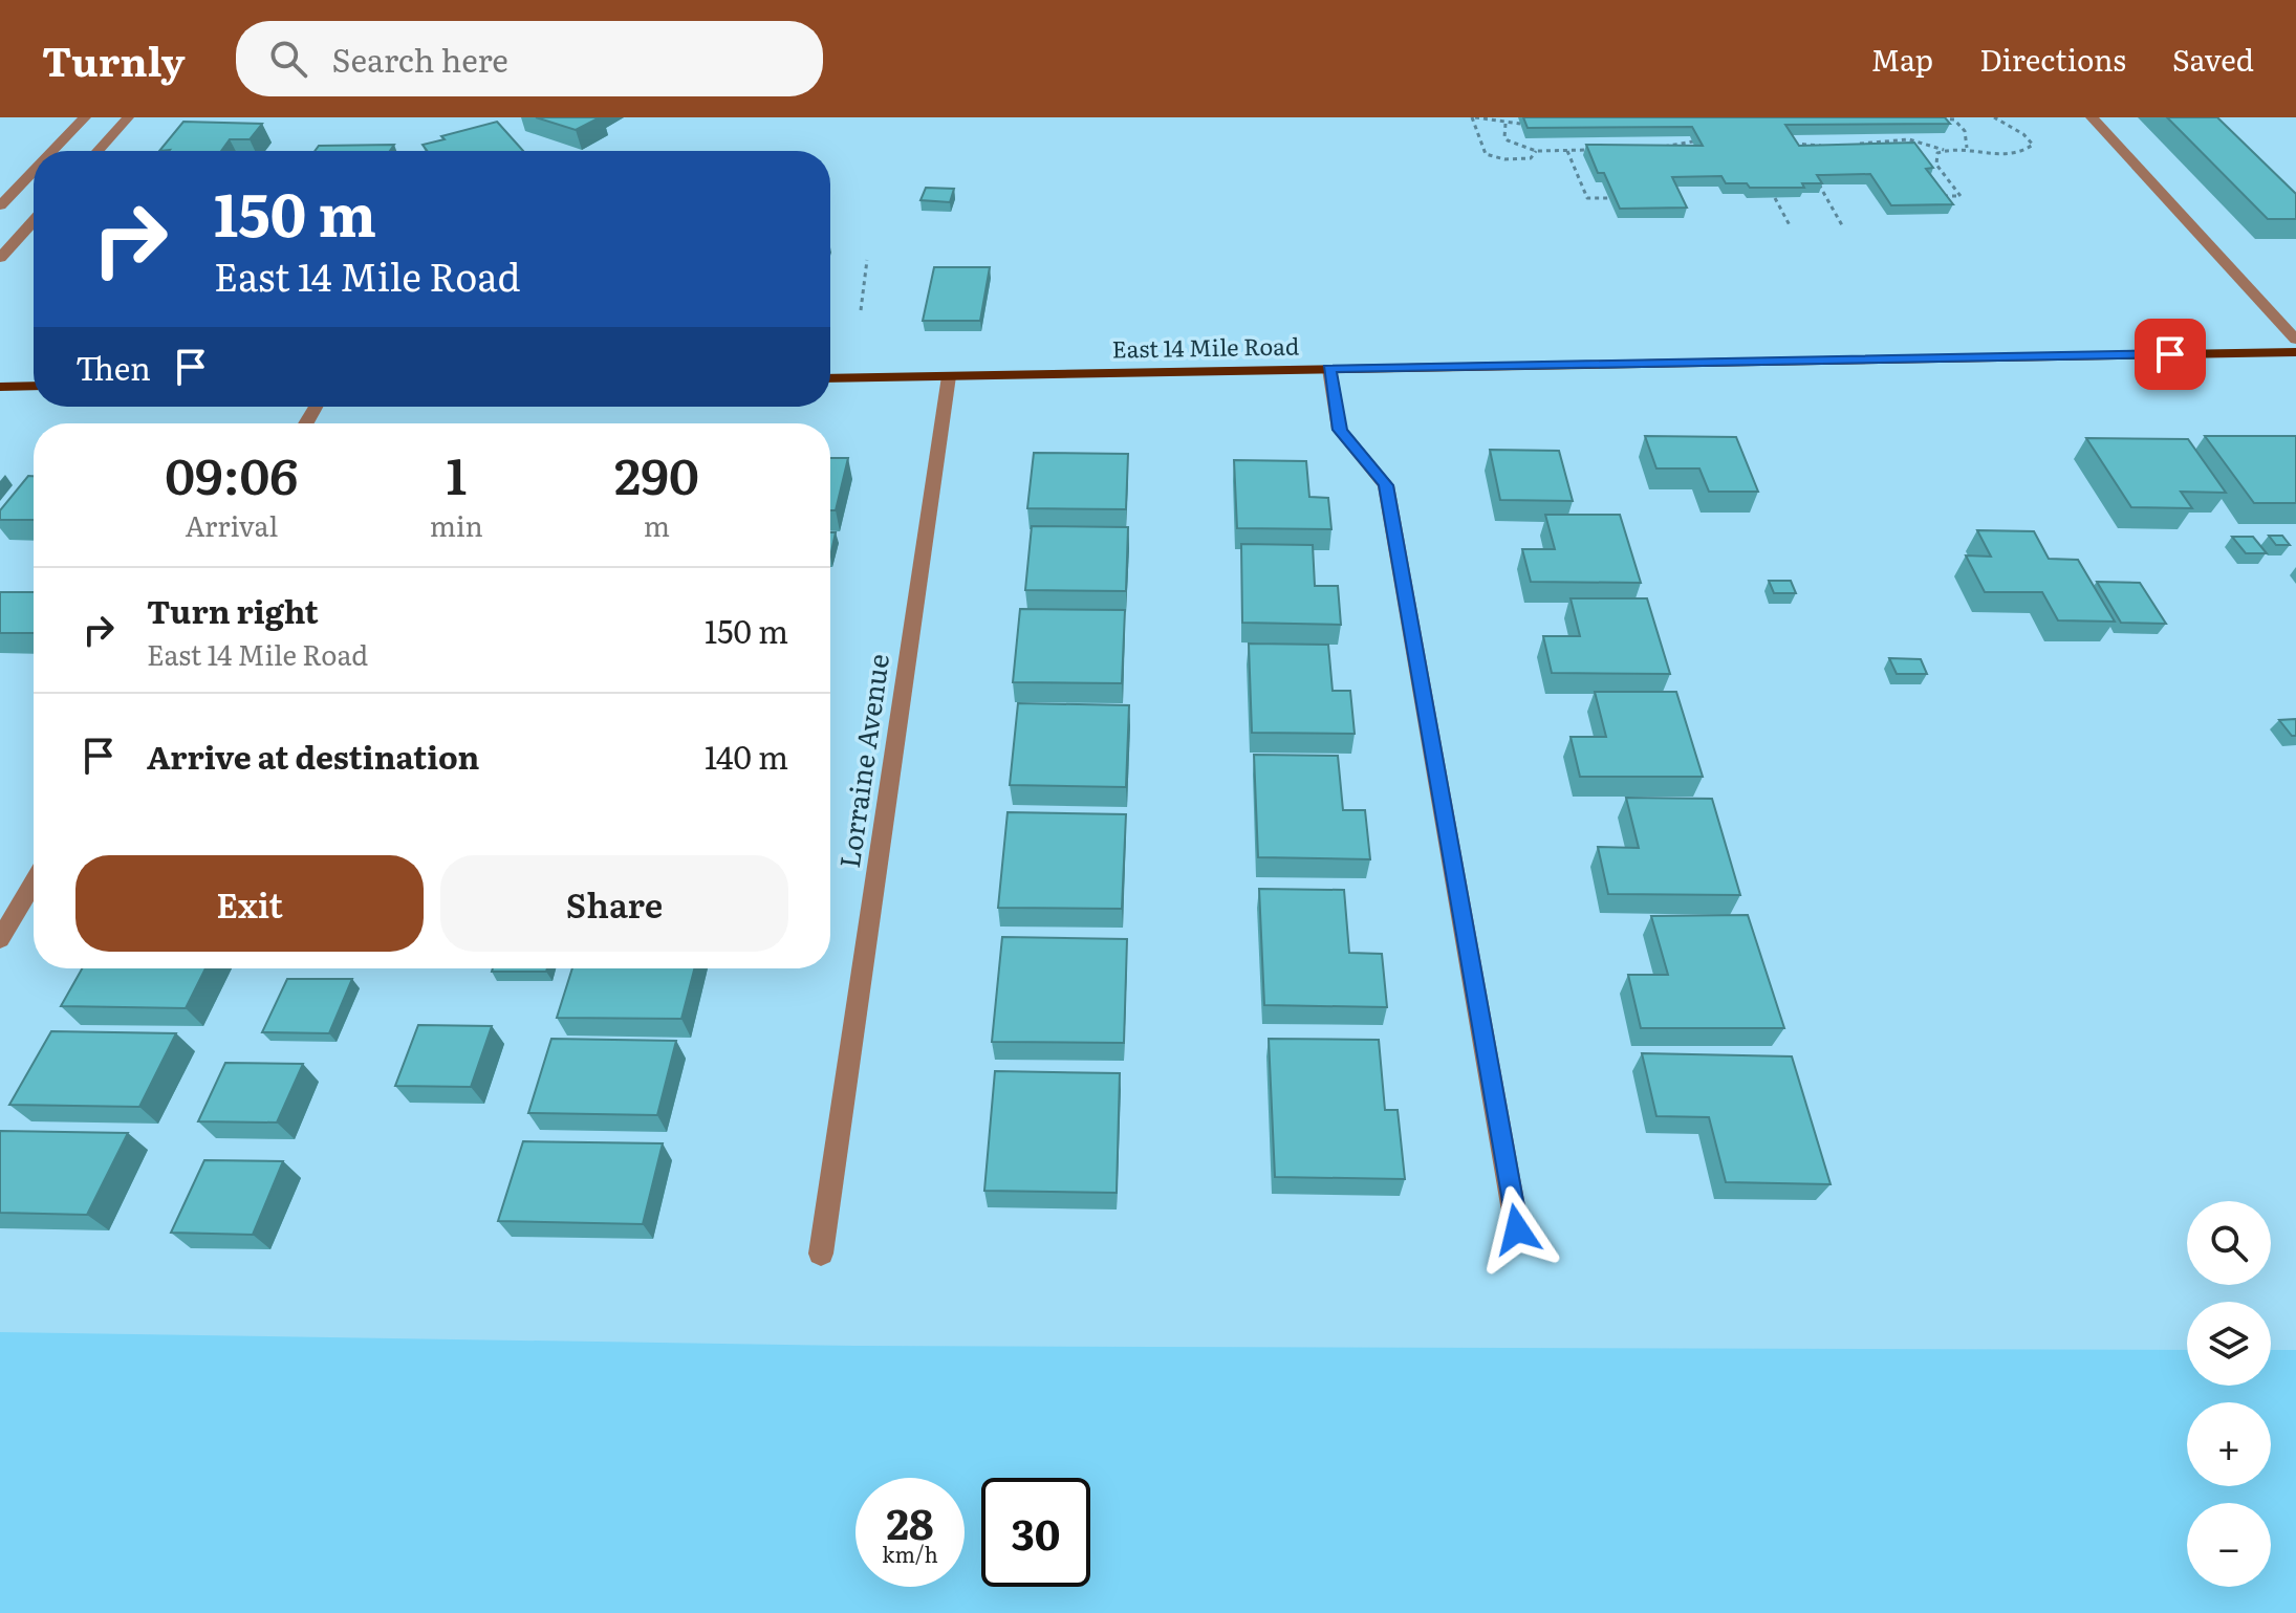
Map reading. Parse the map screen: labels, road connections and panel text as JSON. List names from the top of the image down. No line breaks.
{"streets":{"main road":["East 14 Mile Road"],"street":["Lorraine Avenue"]},"crossings":[["East 14 Mile Road","Lorraine Avenue"]],"page":{"header":"Turnly","search":"Search here","nav":["Map","Directions","Saved"],"turn":["150 m","East 14 Mile Road"],"then":"Then","eta":["09:06","Arrival","1","min","290","m"],"list":[{"name":"Turn right","note":"East 14 Mile Road","value":"150 m"},{"name":"Arrive at destination","value":"140 m"}],"buttons":["Exit","Share"],"map_buttons":["+","−"],"speed":"28 km/h","limit":"30"}}
